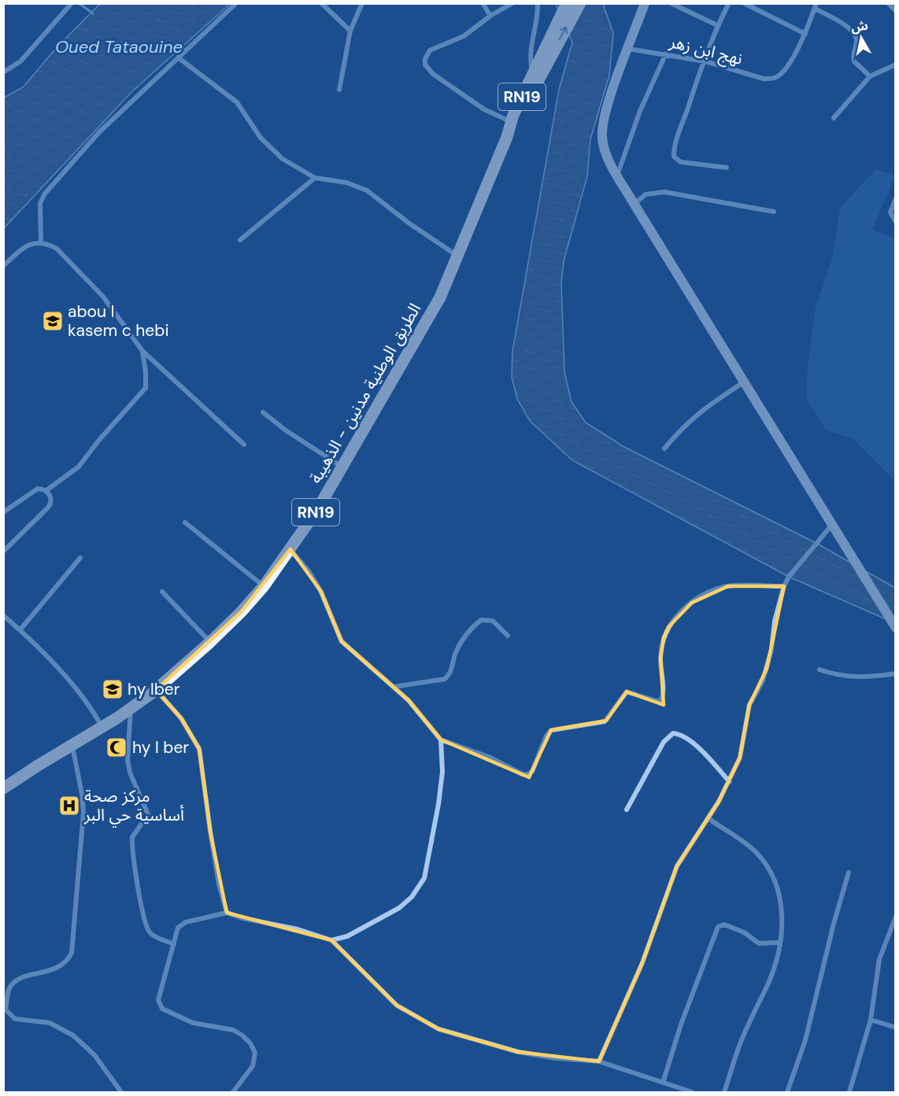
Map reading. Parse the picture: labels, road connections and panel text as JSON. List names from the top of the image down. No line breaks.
{"streets":{"main road":["RN19","الطريق الوطنية مدنين - الذهيبة"],"street":["نهج ابن زهر"]},"water":["Oued Tataouine"],"places":{"school or university":["abou l kasem c hebi","hy lber"],"mosque":["hy l ber"],"hospital":["مركز صحة أساسية حي البر"]},"north":"top"}
